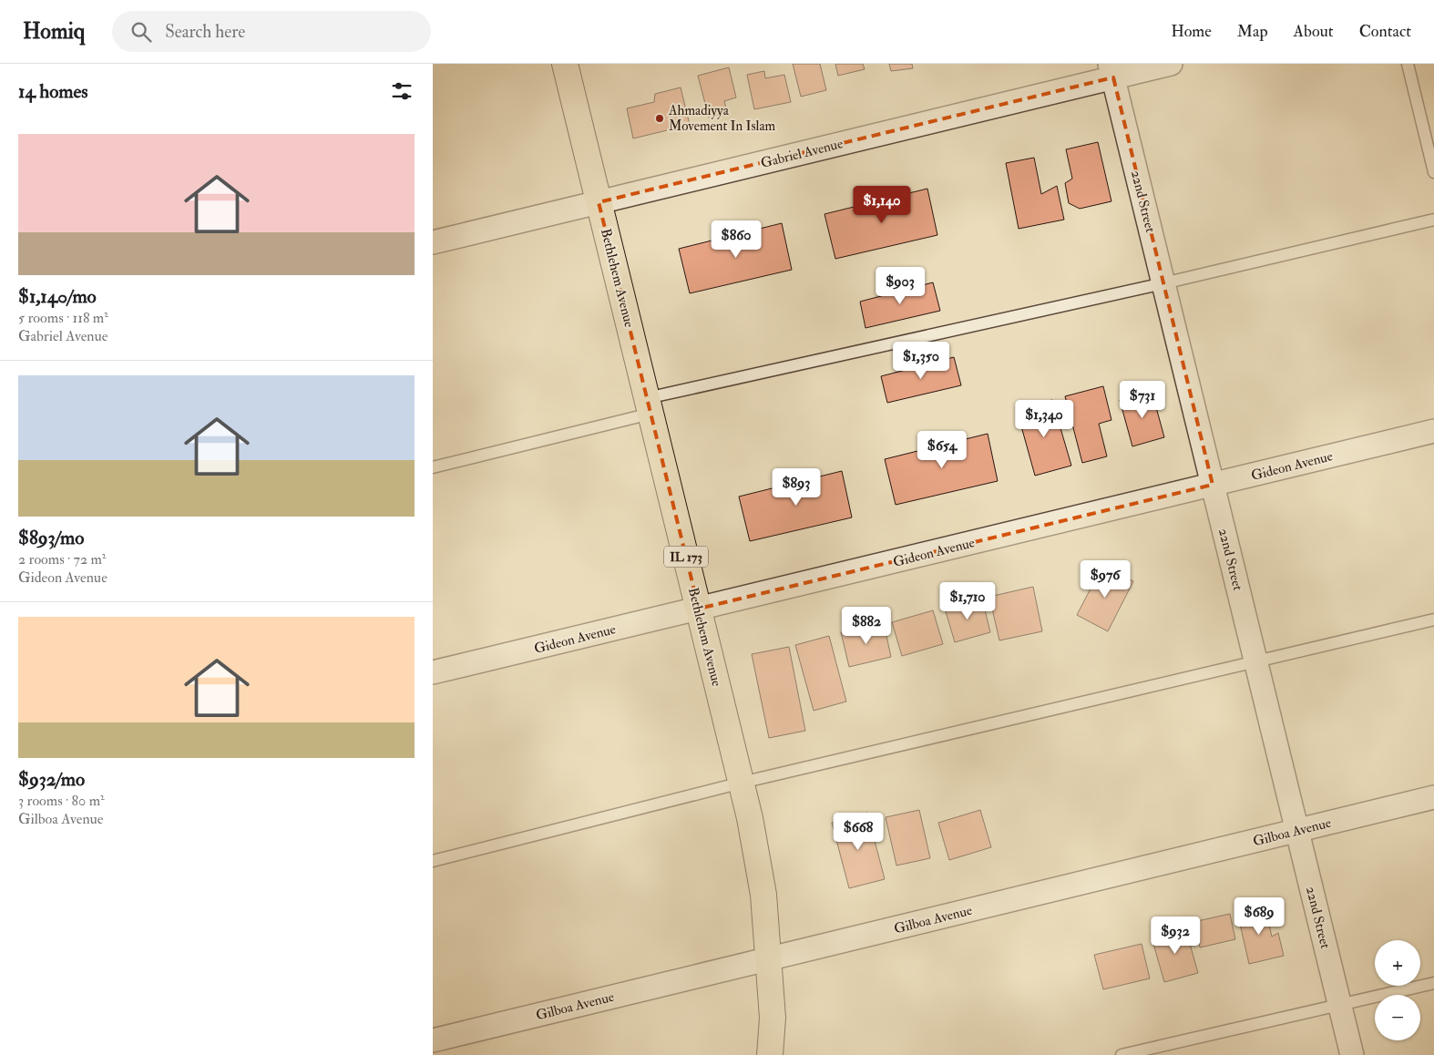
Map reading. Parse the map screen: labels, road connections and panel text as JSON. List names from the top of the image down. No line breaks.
{"streets":{"main road":["Bethlehem Avenue","IL 173"],"street":["Gabriel Avenue","22nd Street","Gideon Avenue","Gilboa Avenue"]},"crossings":[["Gabriel Avenue","22nd Street"],["Gabriel Avenue","Bethlehem Avenue"],["22nd Street","Gideon Avenue"],["22nd Street","Gilboa Avenue"],["Bethlehem Avenue","Gideon Avenue"],["Bethlehem Avenue","Gilboa Avenue"]],"places":["Ahmadiyya Movement In Islam"],"page":{"header":"Homiq","search":"Search here","nav":["Home","Map","About","Contact"],"heading":"14 homes","list":[{"name":"$1,140/mo","note":"5 rooms · 118 m² · Gabriel Avenue"},{"name":"$893/mo","note":"2 rooms · 72 m² · Gideon Avenue"},{"name":"$932/mo","note":"3 rooms · 80 m² · Gilboa Avenue"}],"price":["$1,140","$860","$903","$1,350","$731","$1,340","$654","$893","$976","$1,710","$882","$668","$689","$932"],"map_buttons":["+","−"]}}
